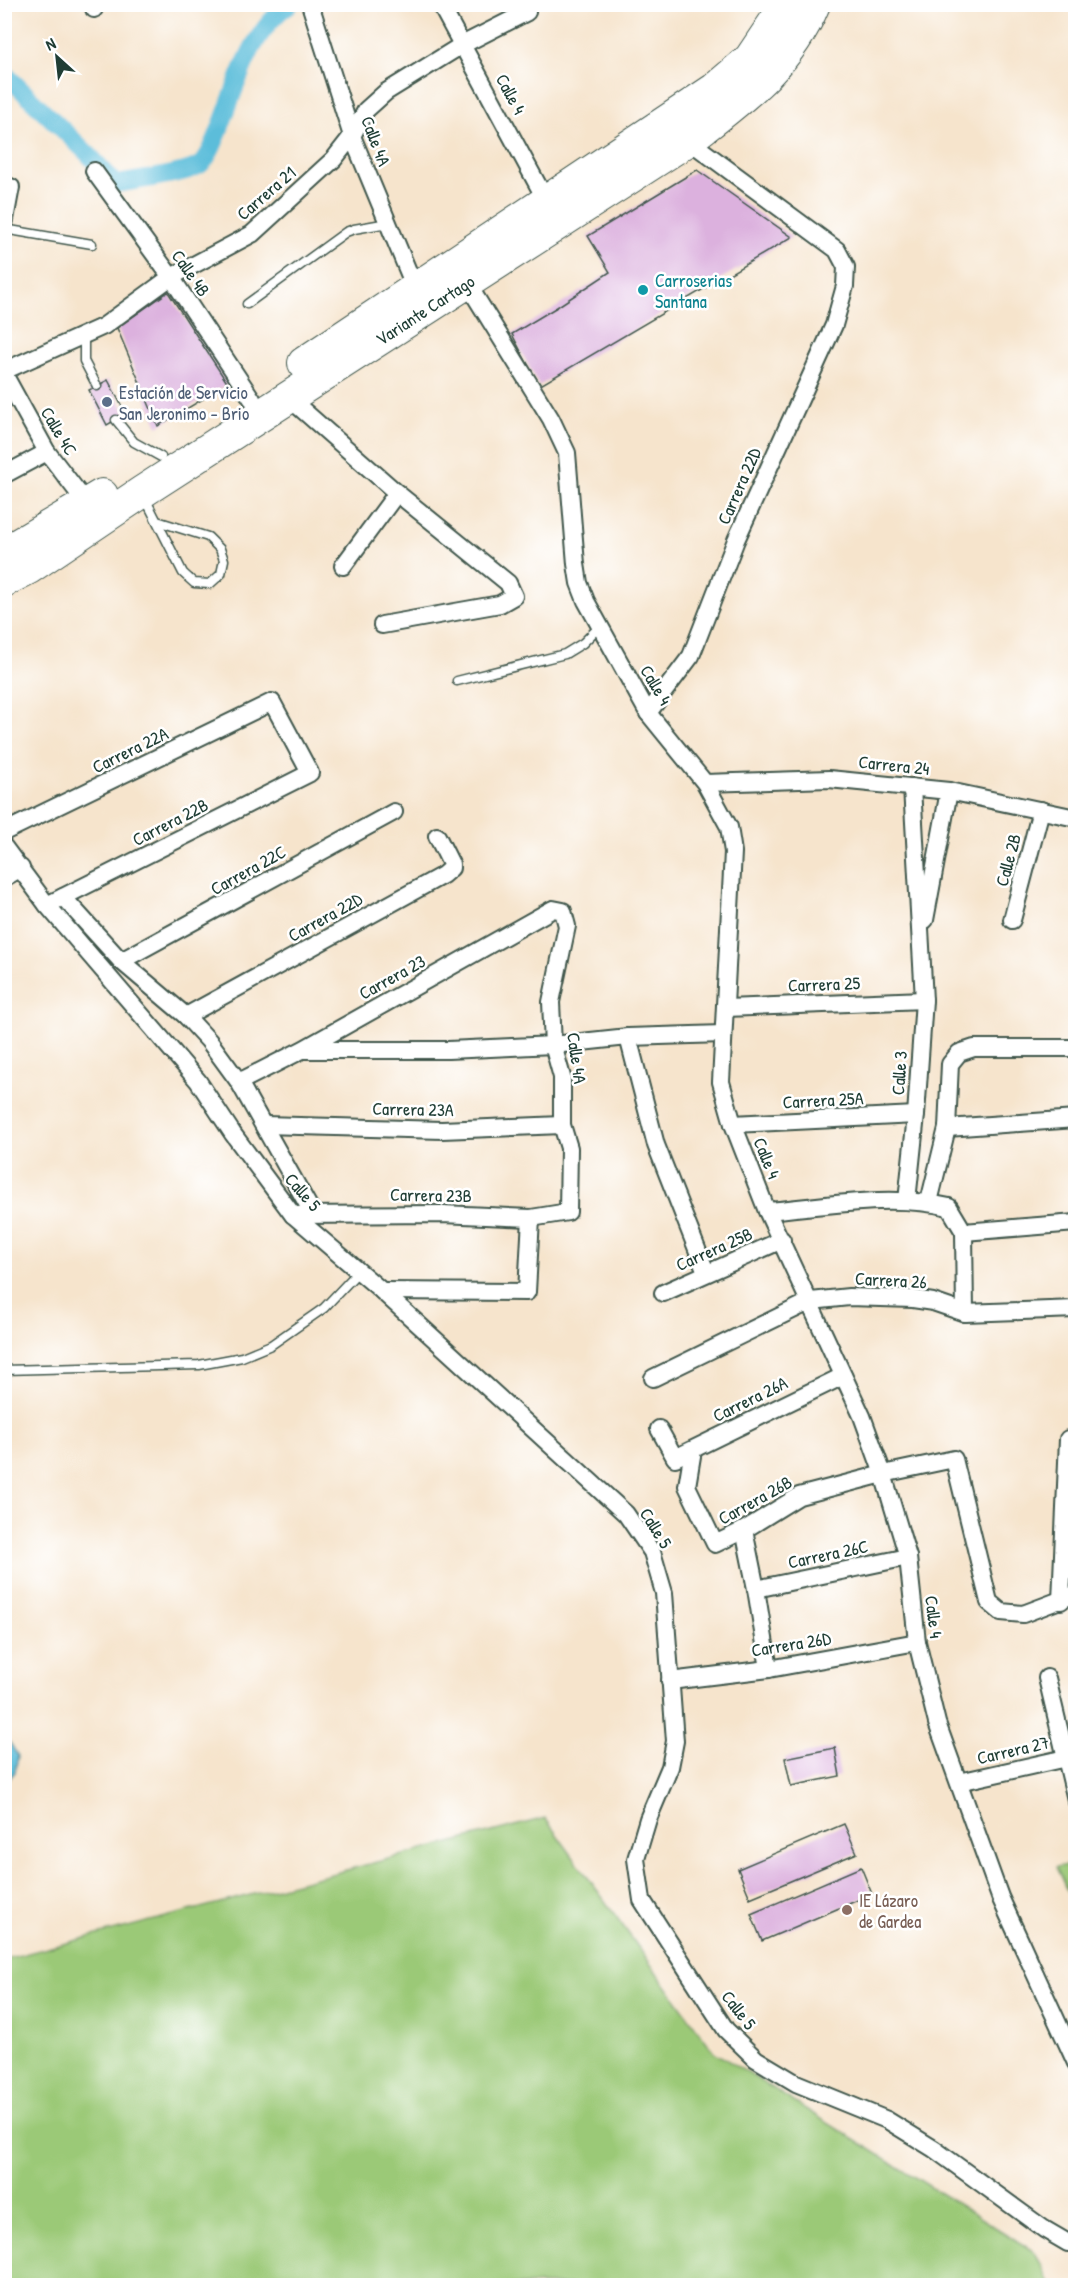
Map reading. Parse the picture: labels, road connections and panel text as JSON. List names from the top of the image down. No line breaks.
{"streets":{"highway":["Variante Cartago"],"street":["Calle 4","Calle 4A","Carrera 21","Calle 4B","Calle 4C","Carrera 22D","Carrera 22A","Carrera 24","Carrera 22B","Calle 2B","Carrera 22C","Carrera 23","Carrera 25","Calle 3","Carrera 25A","Carrera 23A","Calle 5","Carrera 23B","Carrera 25B","Carrera 26","Carrera 26A","Carrera 26B","Carrera 26C","Carrera 26D","Carrera 27"]},"crossings":[["Calle 4","Carrera 21"],["Calle 4","Variante Cartago"],["Calle 4","Carrera 22D"],["Calle 4","Carrera 24"],["Calle 4","Carrera 25"],["Calle 4","Carrera 25A"],["Calle 4","Carrera 25B"],["Calle 4","Carrera 26"],["Calle 4","Carrera 26A"],["Calle 4","Carrera 26B"],["Calle 4","Carrera 26C"],["Calle 4","Carrera 26D"],["Calle 4","Carrera 27"],["Calle 4A","Carrera 21"],["Calle 4A","Variante Cartago"],["Calle 4A","Carrera 23"],["Calle 4A","Carrera 23A"],["Calle 4A","Carrera 23B"],["Carrera 21","Calle 4B"],["Carrera 21","Calle 4C"],["Calle 4B","Variante Cartago"],["Variante Cartago","Calle 4C"],["Variante Cartago","Carrera 22D"],["Carrera 22A","Carrera 22B"],["Carrera 24","Calle 2B"],["Carrera 24","Calle 3"],["Carrera 22B","Calle 5"],["Carrera 25","Calle 3"],["Calle 3","Carrera 25A"],["Calle 5","Carrera 23B"],["Calle 5","Carrera 26D"],["Carrera 26A","Carrera 26B"]],"places":["Carroserias Santana","Estación de Servicio San Jeronimo - Brio","IE Lázaro de Gardea"],"north":"top left"}
